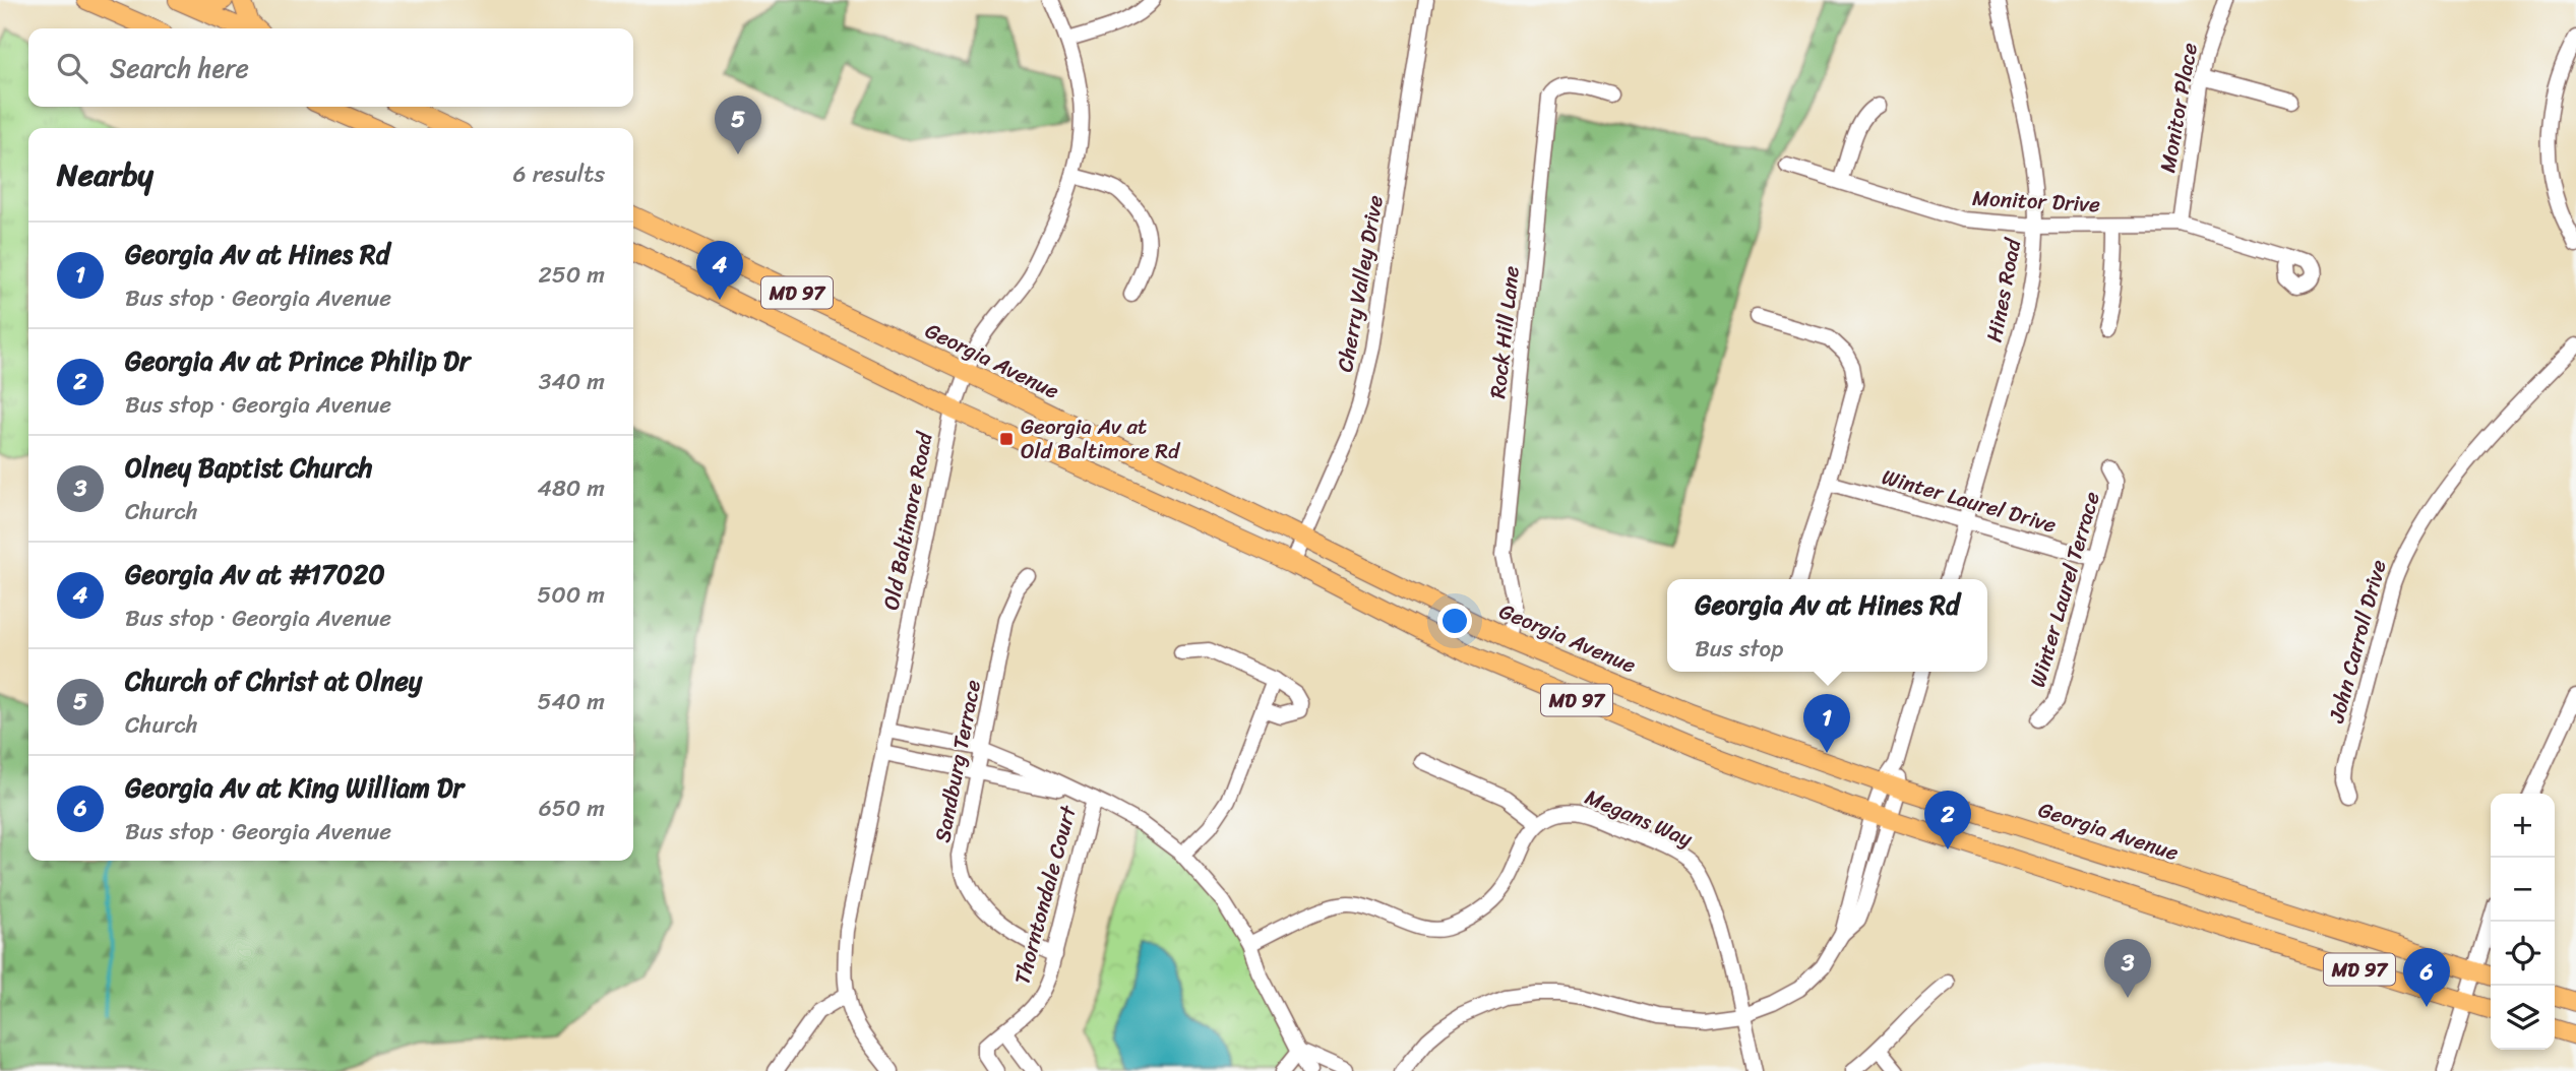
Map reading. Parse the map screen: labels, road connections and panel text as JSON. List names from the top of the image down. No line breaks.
{"streets":{"main road":["MD 97","Georgia Avenue"],"street":["Monitor Place","Monitor Drive","Cherry Valley Drive","Hines Road","Rock Hill Lane","Winter Laurel Drive","Old Baltimore Road","Winter Laurel Terrace","John Carroll Drive","Sandburg Terrace","Megans Way","Thorntondale Court"]},"crossings":[["Monitor Place","Monitor Drive"],["Monitor Drive","Hines Road"],["Cherry Valley Drive","MD 97"],["Cherry Valley Drive","Georgia Avenue"],["Hines Road","Winter Laurel Drive"],["MD 97","Old Baltimore Road"],["Rock Hill Lane","Georgia Avenue"],["Georgia Avenue","Old Baltimore Road"],["Winter Laurel Drive","Winter Laurel Terrace"],["Sandburg Terrace","Thorntondale Court"]],"places":{"transit":["Georgia Av at Old Baltimore Rd"]},"page":{"search":"Search here","pins":["5","4","1","2","3","6"],"heading":["Nearby","6 results"],"list":[{"mark":"1","name":"Georgia Av at Hines Rd","note":"Bus stop · Georgia Avenue","value":"250 m"},{"mark":"2","name":"Georgia Av at Prince Philip Dr","note":"Bus stop · Georgia Avenue","value":"340 m"},{"mark":"3","name":"Olney Baptist Church","note":"Church","value":"480 m"},{"mark":"4","name":"Georgia Av at #17020","note":"Bus stop · Georgia Avenue","value":"500 m"},{"mark":"5","name":"Church of Christ at Olney","note":"Church","value":"540 m"},{"mark":"6","name":"Georgia Av at King William Dr","note":"Bus stop · Georgia Avenue","value":"650 m"}],"popup":["Georgia Av at Hines Rd","Bus stop"],"map_buttons":["+","−"]}}
